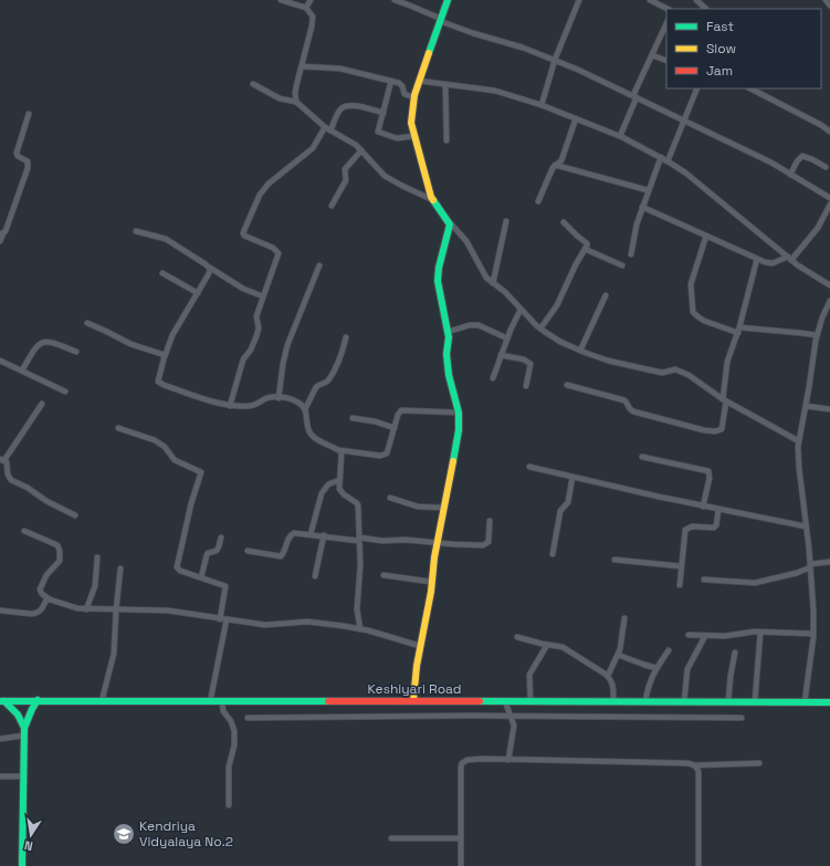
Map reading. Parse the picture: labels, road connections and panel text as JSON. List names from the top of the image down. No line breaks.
{"streets":{"street":["Keshiyari Road"]},"places":{"school or university":["Kendriya Vidyalaya No.2"]},"legend":["Fast","Slow","Jam"],"north":"bottom"}
